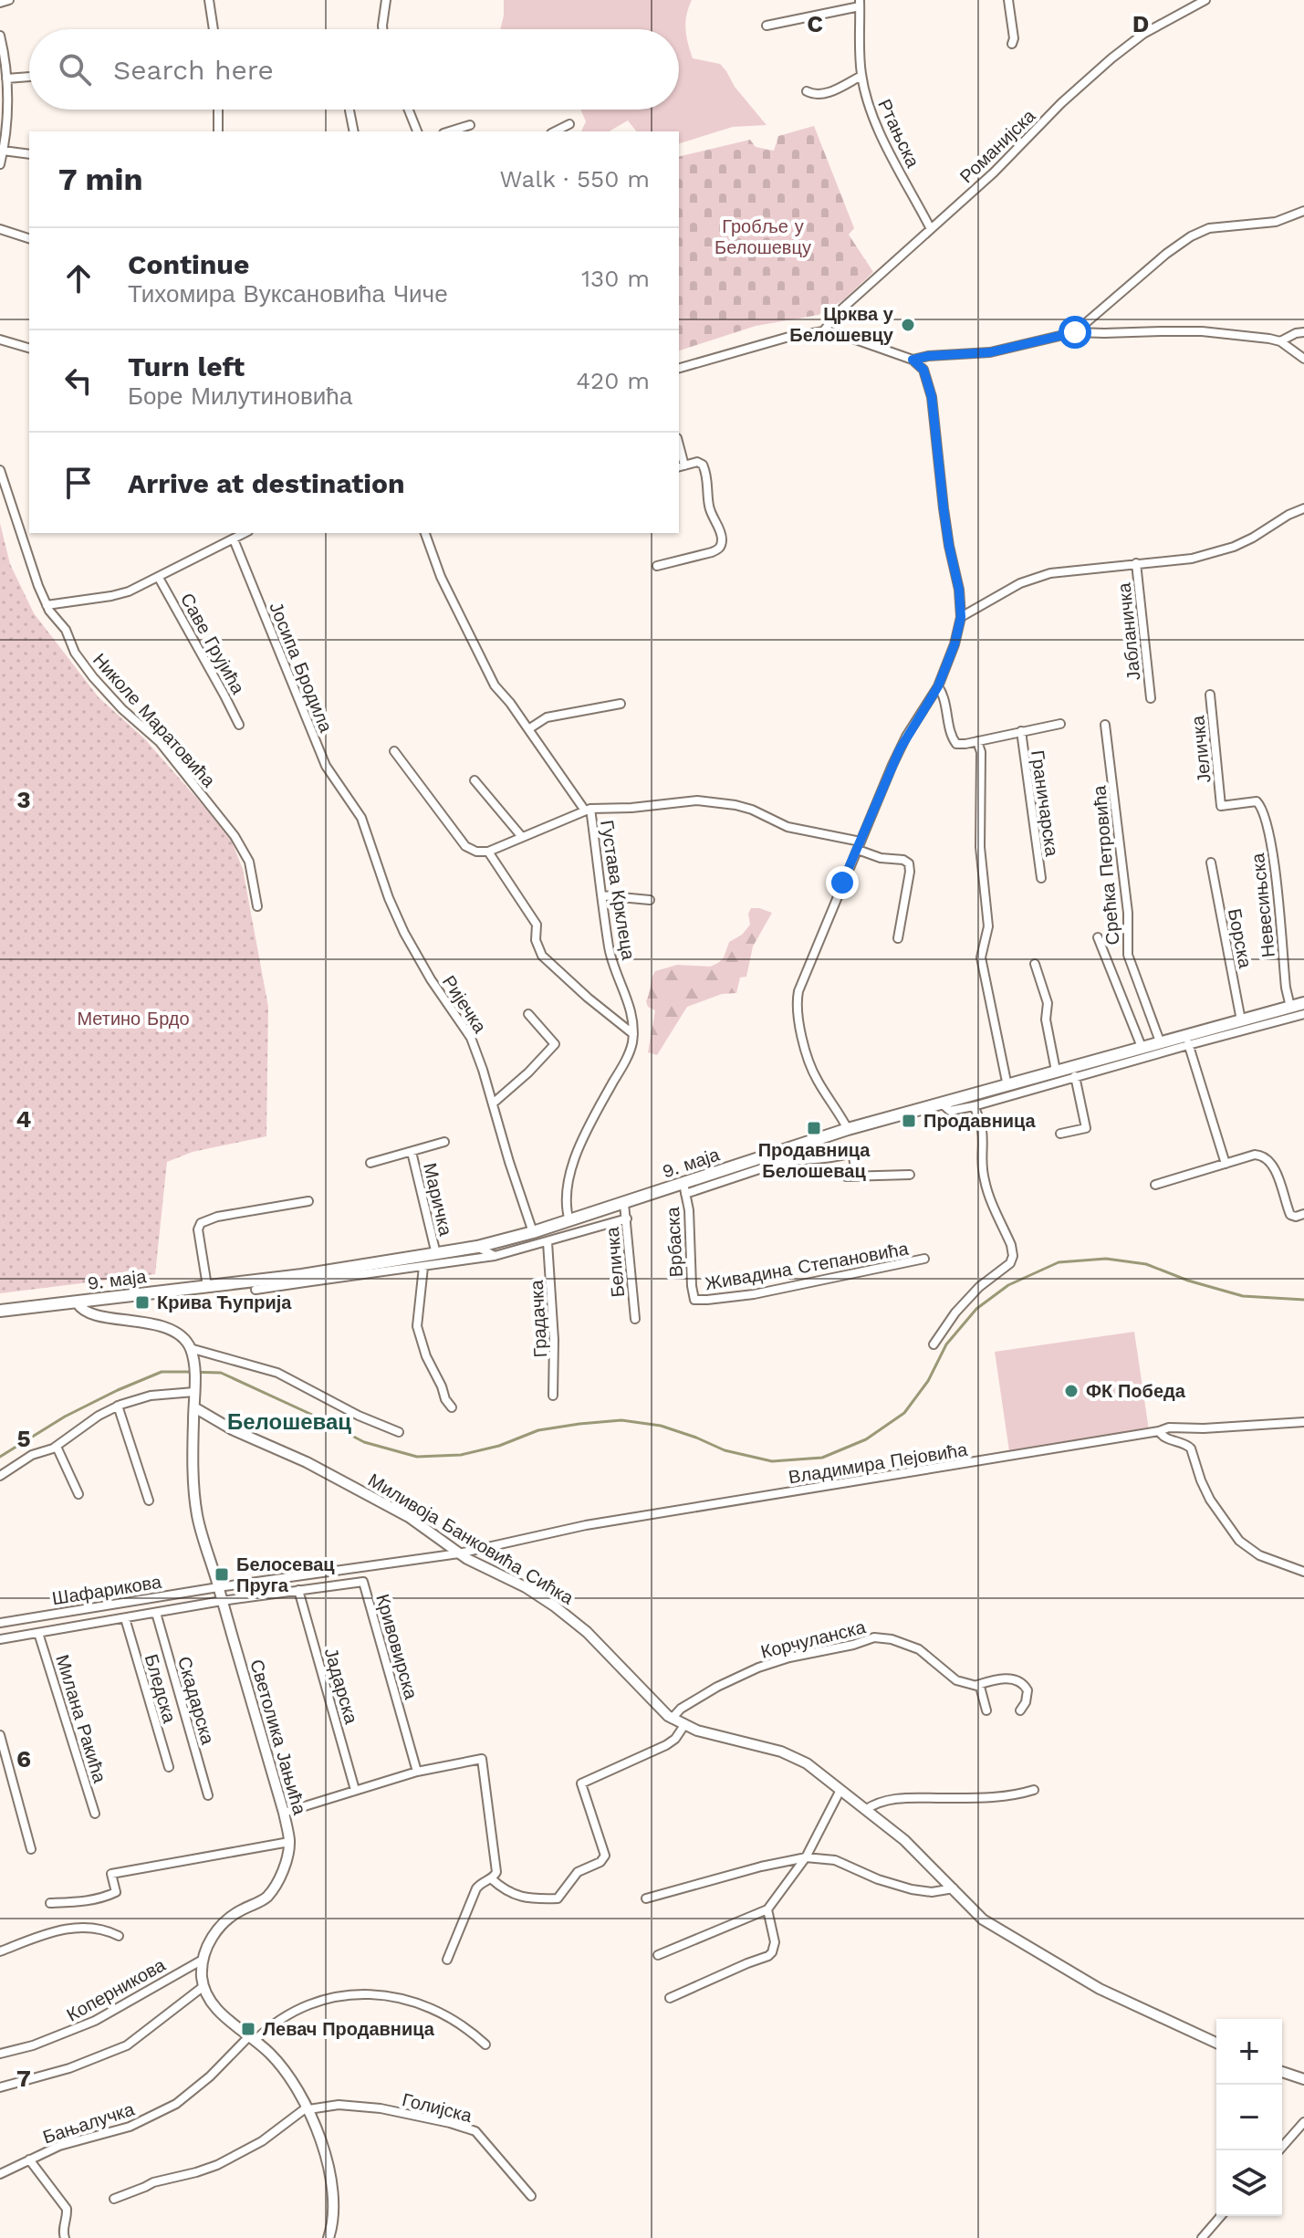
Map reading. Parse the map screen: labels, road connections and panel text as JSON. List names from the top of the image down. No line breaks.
{"streets":{"main road":["9. маја"],"street":["Ртањска","Романијска","Јабланичка","Саве Грујића","Јосипа Бродила","Николе Маратовића","Јеличка","Граничарска","Срећка Петровића","Густава Крклеца","Невесињска","Борска","Ријечка","Маричка","Врбаска","Беличка","Живадина Степановића","Градачка","Владимира Пејовића","Миливоја Банковића Сићка","Шафарикова","Корчуланска","Кривовирска","Јадарска","Бледска","Скадарска","Милана Ракића","Светолика Јањића","Коперникова","Голијска","Бањалучка"]},"crossings":[["Ртањска","Романијска"],["Јосипа Бродила","Ријечка"],["Јеличка","Невесињска"],["Срећка Петровића","9. маја"],["Густава Крклеца","9. маја"],["Невесињска","9. маја"],["Борска","9. маја"],["Ријечка","9. маја"],["9. маја","Маричка"],["9. маја","Врбаска"],["9. маја","Беличка"],["Врбаска","Живадина Степановића"],["Владимира Пејовића","Миливоја Банковића Сићка"],["Владимира Пејовића","Шафарикова"],["Владимира Пејовића","Светолика Јањића"],["Миливоја Банковића Сићка","Корчуланска"],["Миливоја Банковића Сићка","Светолика Јањића"],["Шафарикова","Светолика Јањића"],["Кривовирска","Јадарска"],["Кривовирска","Бледска"],["Кривовирска","Скадарска"],["Кривовирска","Милана Ракића"],["Кривовирска","Светолика Јањића"],["Светолика Јањића","Коперникова"]],"districts":["Белошевац"],"parks":["Гробље у Белошевцу","Метино Брдо"],"places":{"other":["Црква у Белошевцу","ФК Победа"],"transit":["Продавница","Продавница Белошевац","Крива Ћуприја","Белосевац Пруга","Левач Продавница"]},"page":{"search":"Search here","heading":["7 min","Walk · 550 m"],"list":[["Continue","Тихомира Вуксановића Чиче","130 m"],["Turn left","Боре Милутиновића","420 m"],"Arrive at destination"],"map_buttons":["+","−"]},"grid":{"columns":["C","D"],"rows":["3","4","5","6","7"]}}
